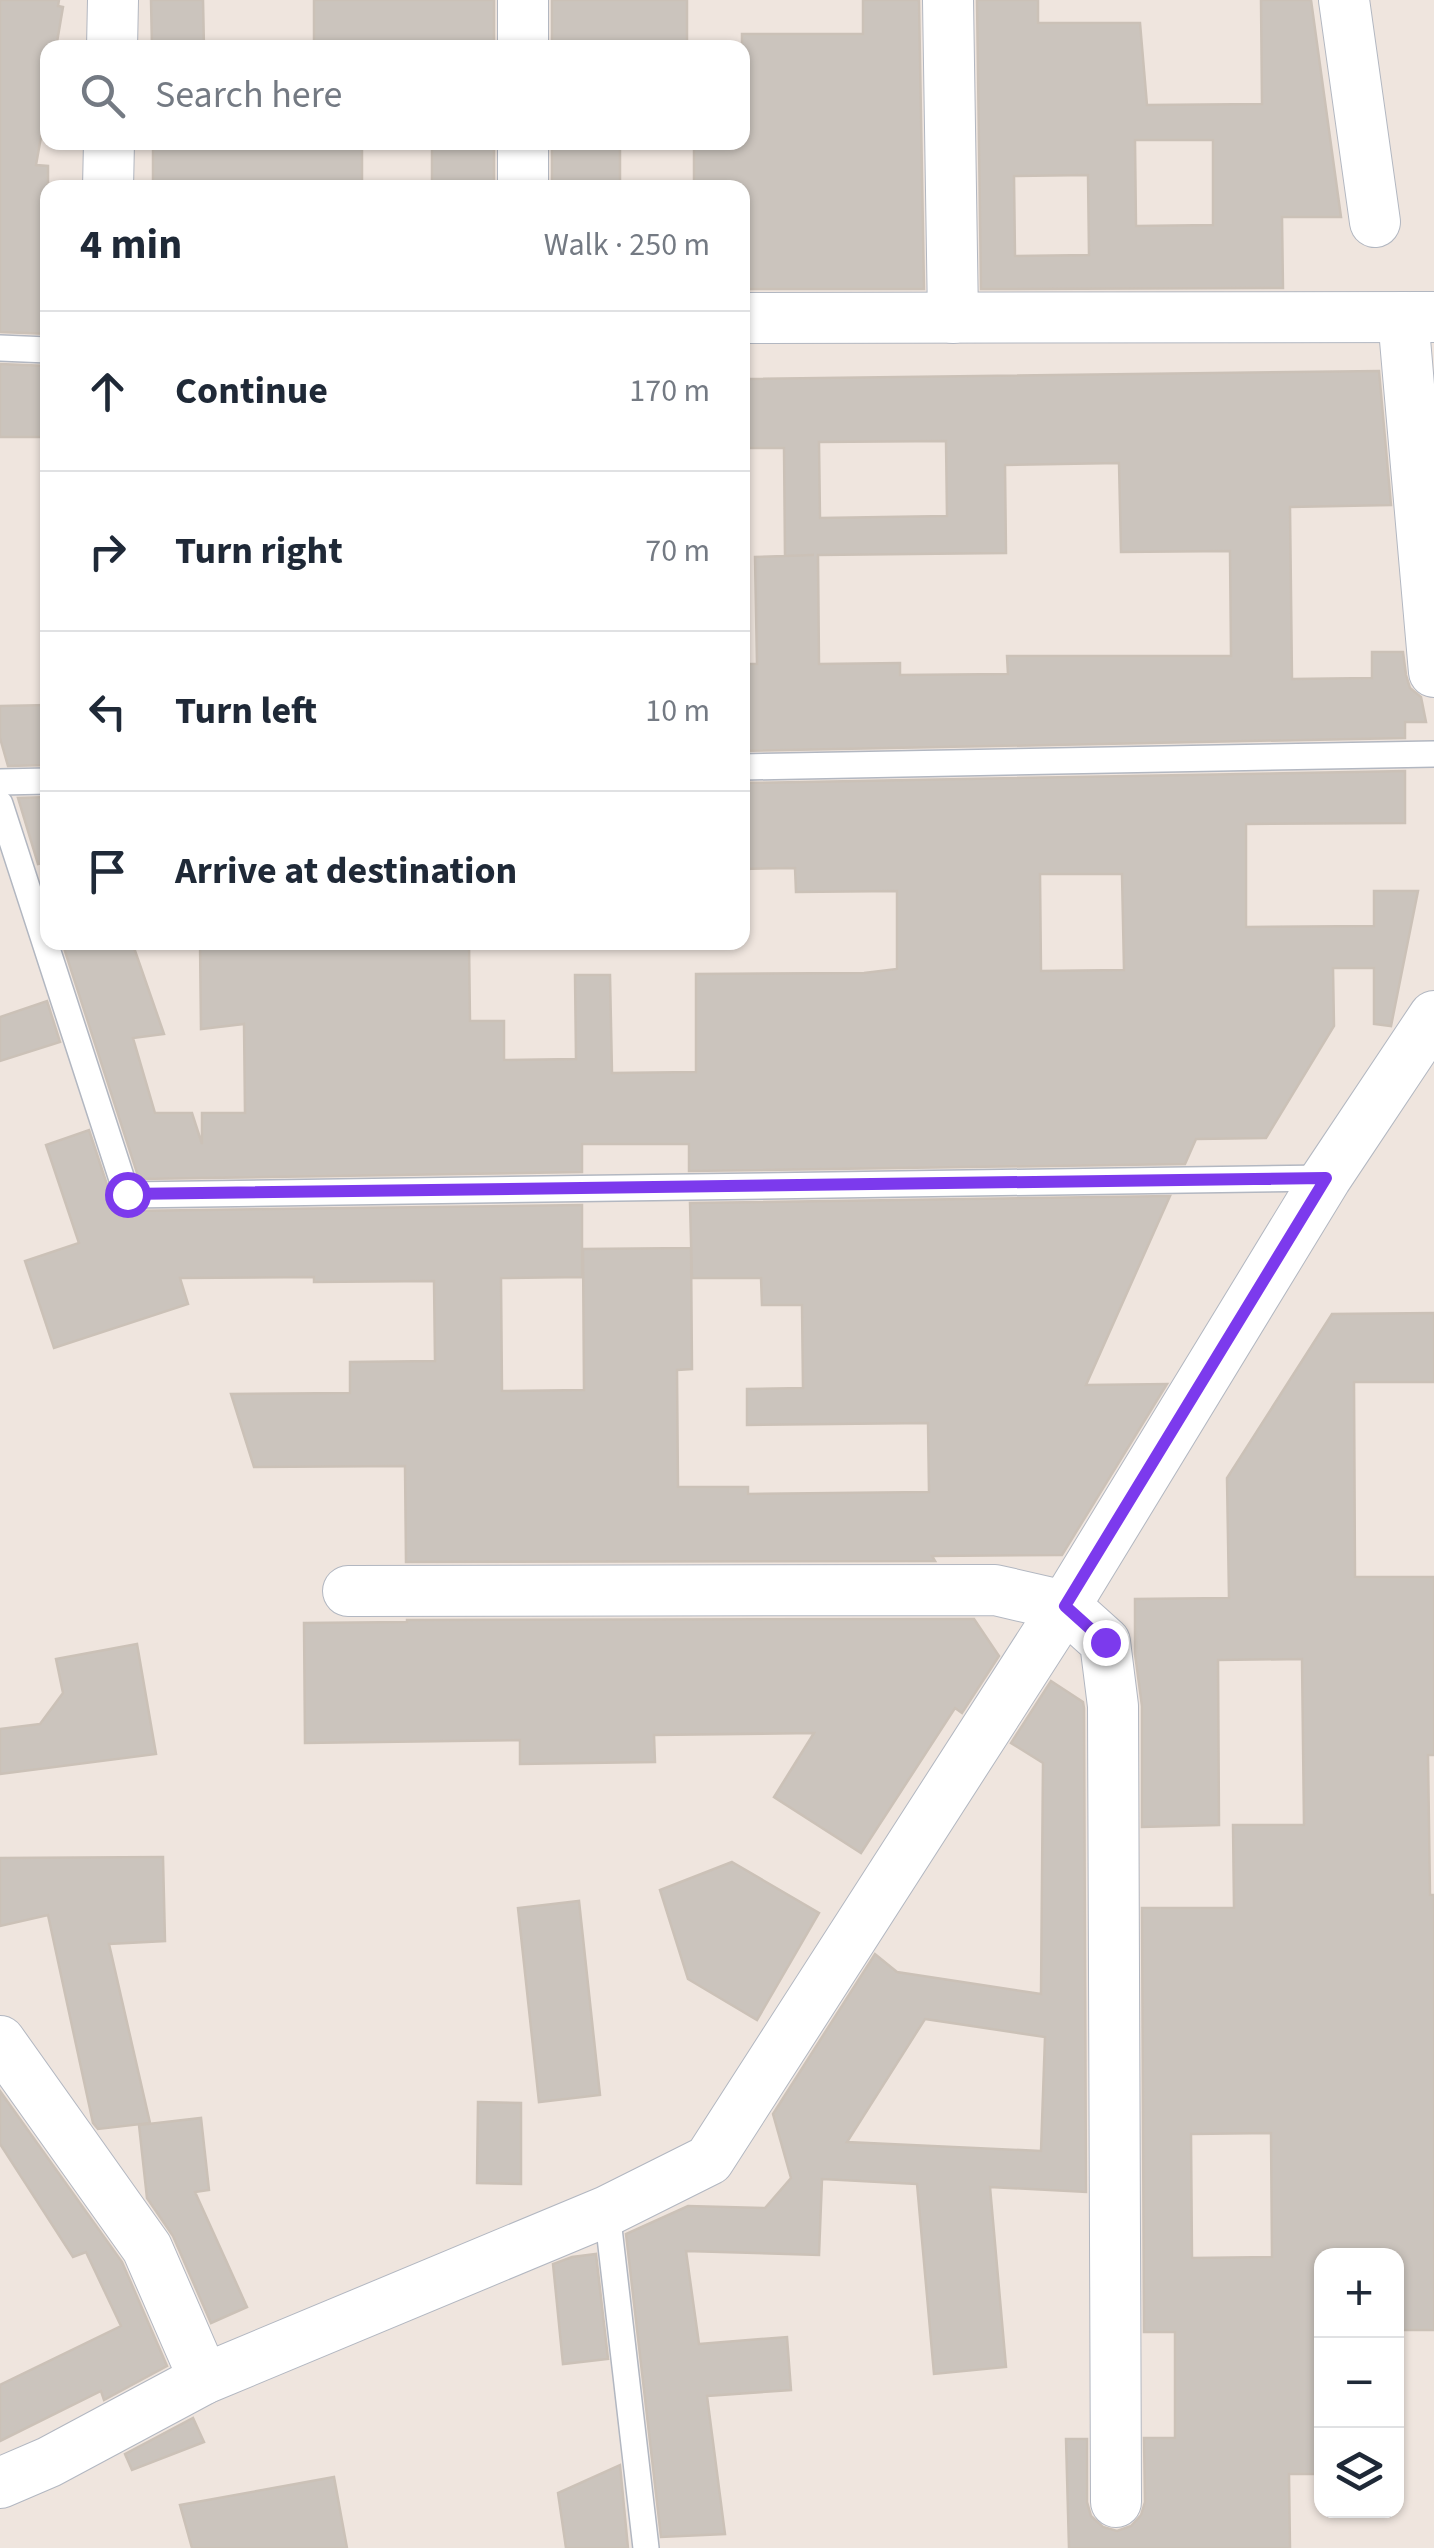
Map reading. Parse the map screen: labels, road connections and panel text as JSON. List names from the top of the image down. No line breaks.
{"page":{"search":"Search here","heading":["4 min","Walk · 250 m"],"list":[["Continue","170 m"],["Turn right","70 m"],["Turn left","10 m"],"Arrive at destination"],"map_buttons":["+","−"]}}
